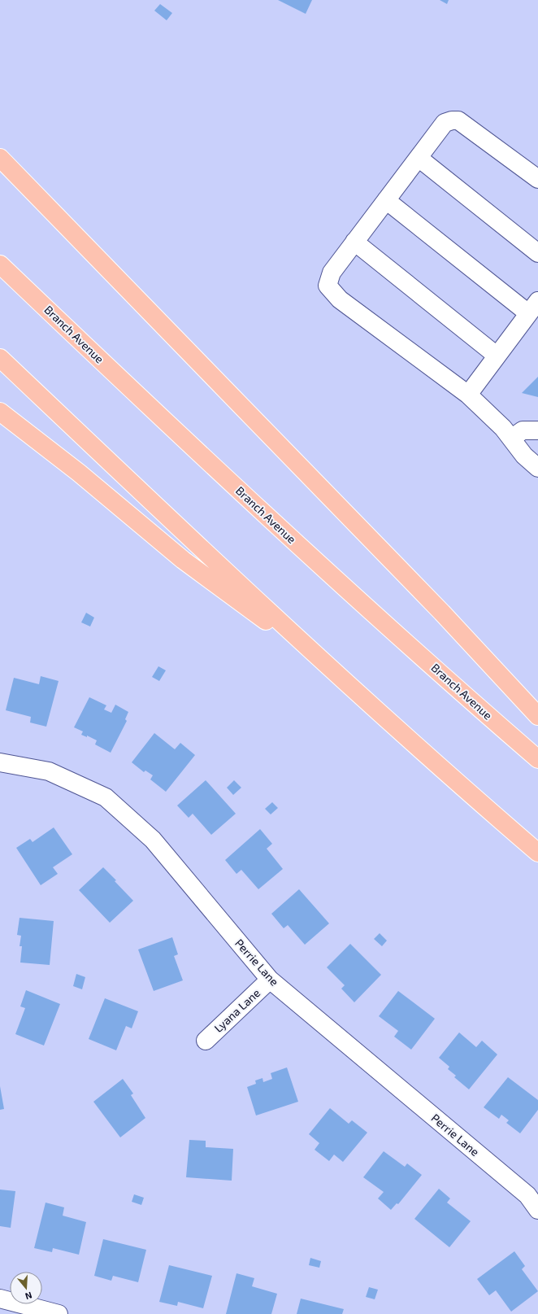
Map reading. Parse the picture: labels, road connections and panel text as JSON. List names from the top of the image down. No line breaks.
{"streets":{"highway":["Branch Avenue"],"street":["Perrie Lane","Lyana Lane"]},"crossings":[["Perrie Lane","Lyana Lane"]],"north":"bottom"}
